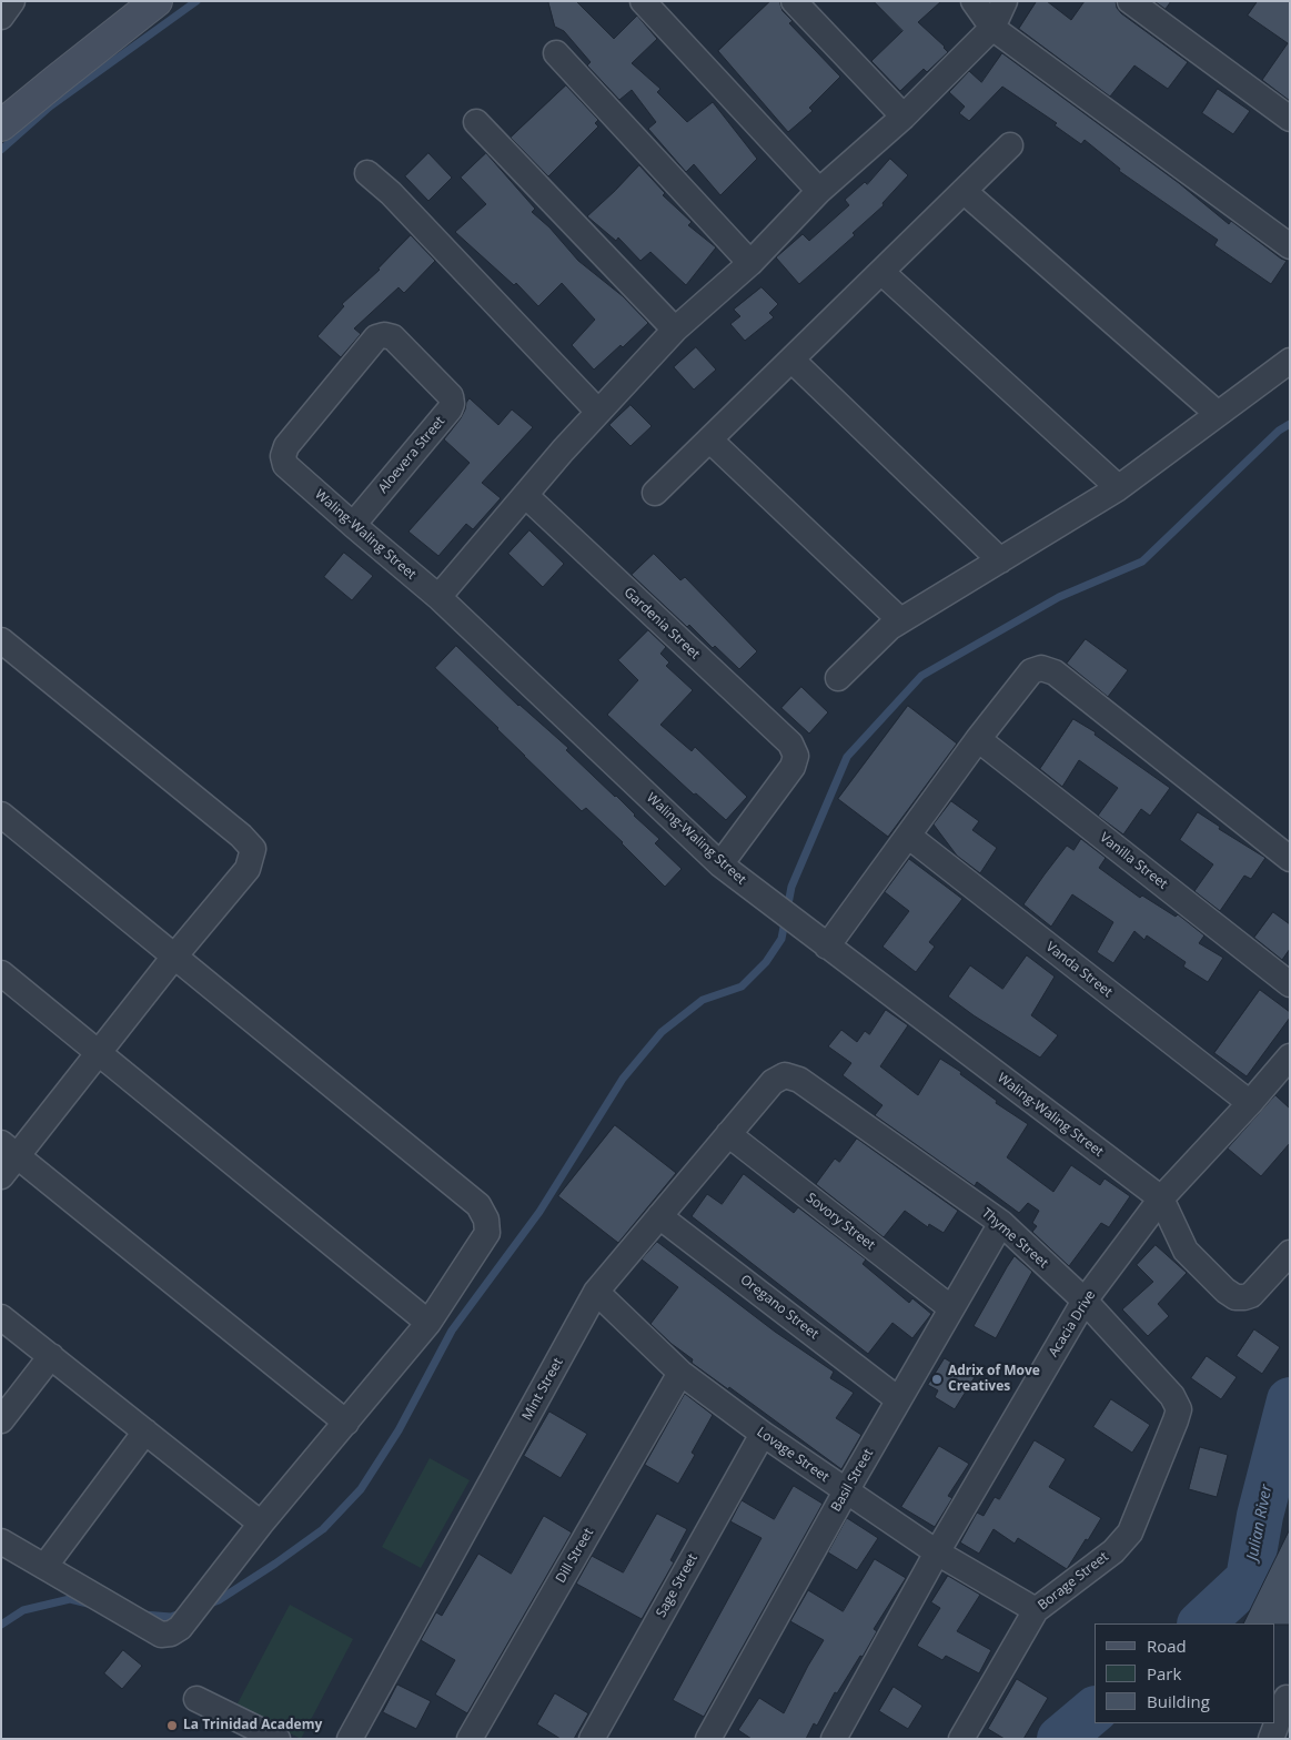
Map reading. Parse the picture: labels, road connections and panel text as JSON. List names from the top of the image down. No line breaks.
{"streets":{"street":["Aloevera Street","Waling-Waling Street","Gardenia Street","Vanilla Street","Vanda Street","Sovory Street","Thyme Street","Oregano Street","Acacia Drive","Mint Street","Lovage Street","Basil Street","Dill Street","Borage Street","Sage Street"]},"crossings":[["Aloevera Street","Waling-Waling Street"],["Waling-Waling Street","Gardenia Street"],["Waling-Waling Street","Acacia Drive"],["Vanda Street","Acacia Drive"],["Sovory Street","Mint Street"],["Sovory Street","Basil Street"],["Thyme Street","Acacia Drive"],["Thyme Street","Mint Street"],["Thyme Street","Basil Street"],["Thyme Street","Borage Street"],["Oregano Street","Mint Street"],["Oregano Street","Basil Street"],["Acacia Drive","Lovage Street"],["Mint Street","Lovage Street"],["Lovage Street","Basil Street"],["Lovage Street","Dill Street"],["Lovage Street","Borage Street"],["Lovage Street","Sage Street"]],"water":["Julian River"],"places":["Adrix of Move Creatives","La Trinidad Academy"],"legend":["Road","Park","Building"]}
